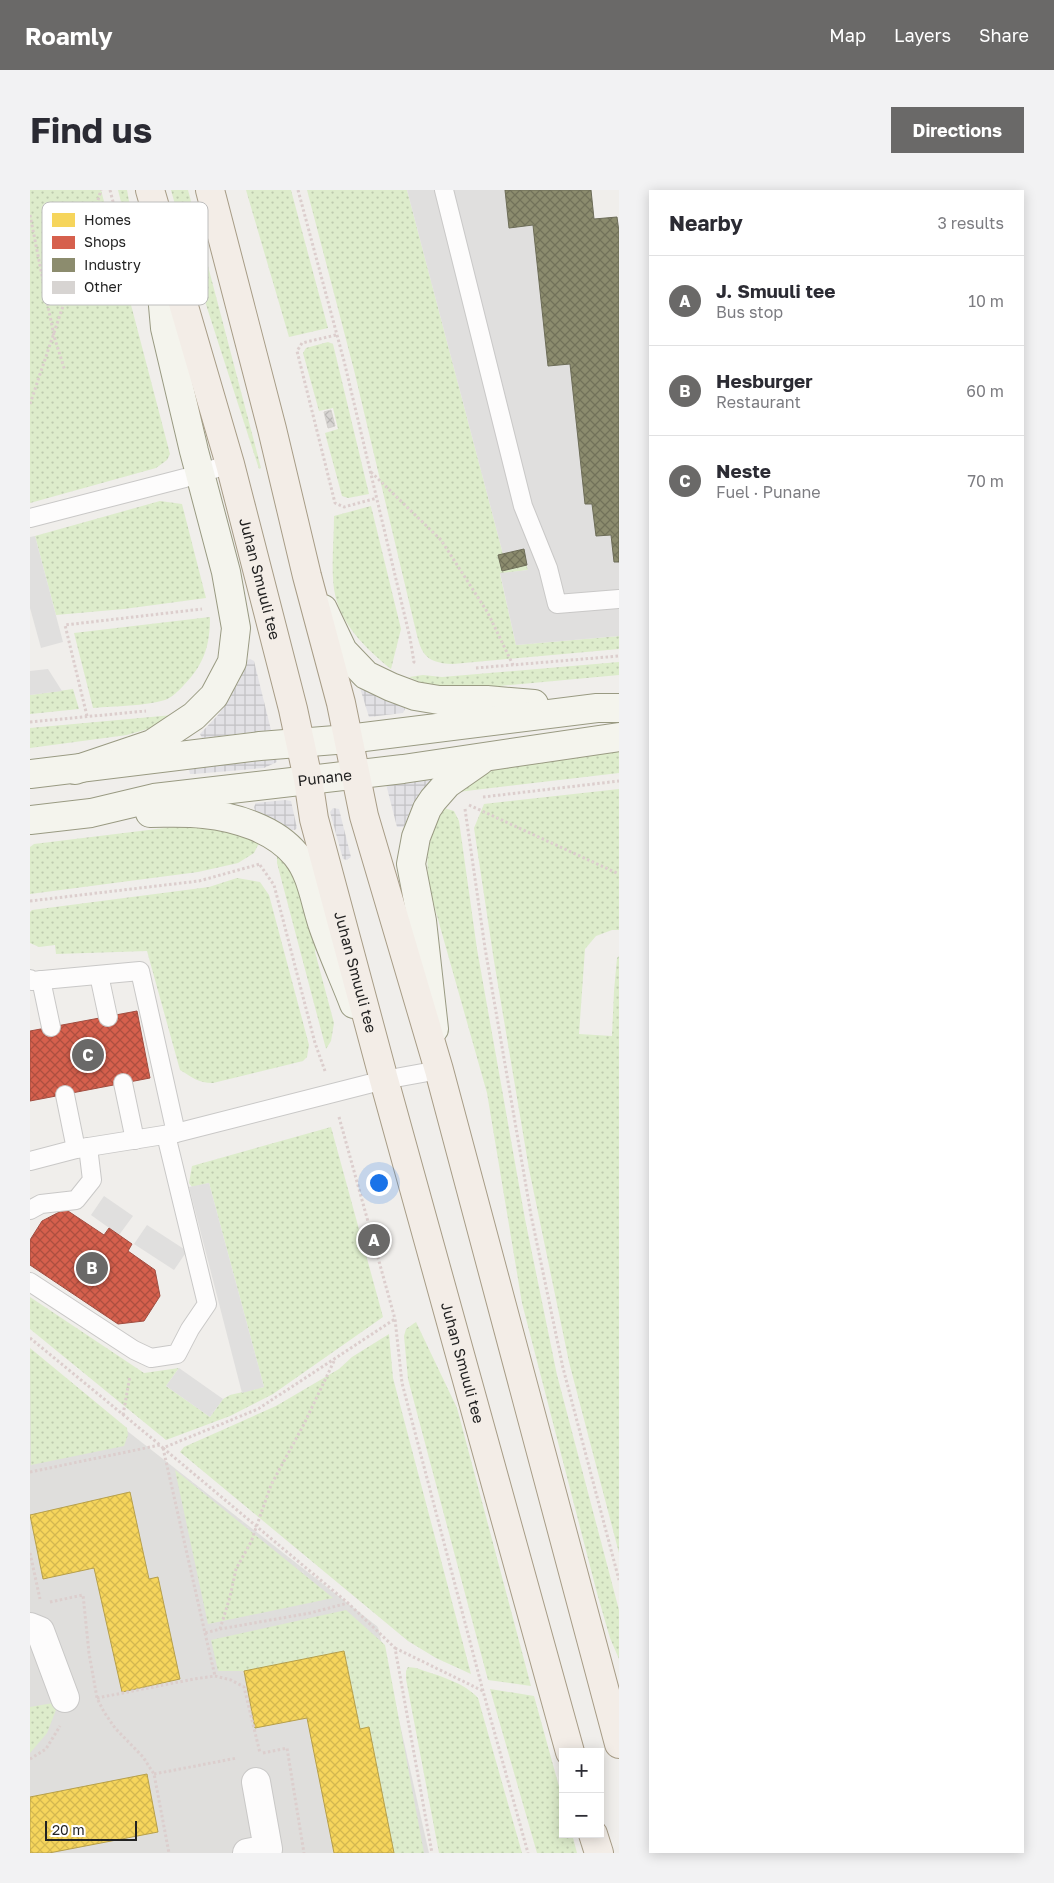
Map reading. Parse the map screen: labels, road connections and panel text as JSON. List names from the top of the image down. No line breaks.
{"streets":{"main road":["Juhan Smuuli tee","Punane"]},"crossings":[["Juhan Smuuli tee","Punane"]],"legend":["Homes","Shops","Industry","Other"],"scale_bar":"20 m","page":{"header":"Roamly","nav":["Map","Layers","Share"],"buttons":"Directions","title":"Find us","heading":["Nearby","3 results"],"list":[{"mark":"A","name":"J. Smuuli tee","note":"Bus stop","value":"10 m"},{"mark":"B","name":"Hesburger","note":"Restaurant","value":"60 m"},{"mark":"C","name":"Neste","note":"Fuel · Punane","value":"70 m"}],"pins":["C","A","B"],"map_buttons":["+","−"],"scale":"20 m"}}
